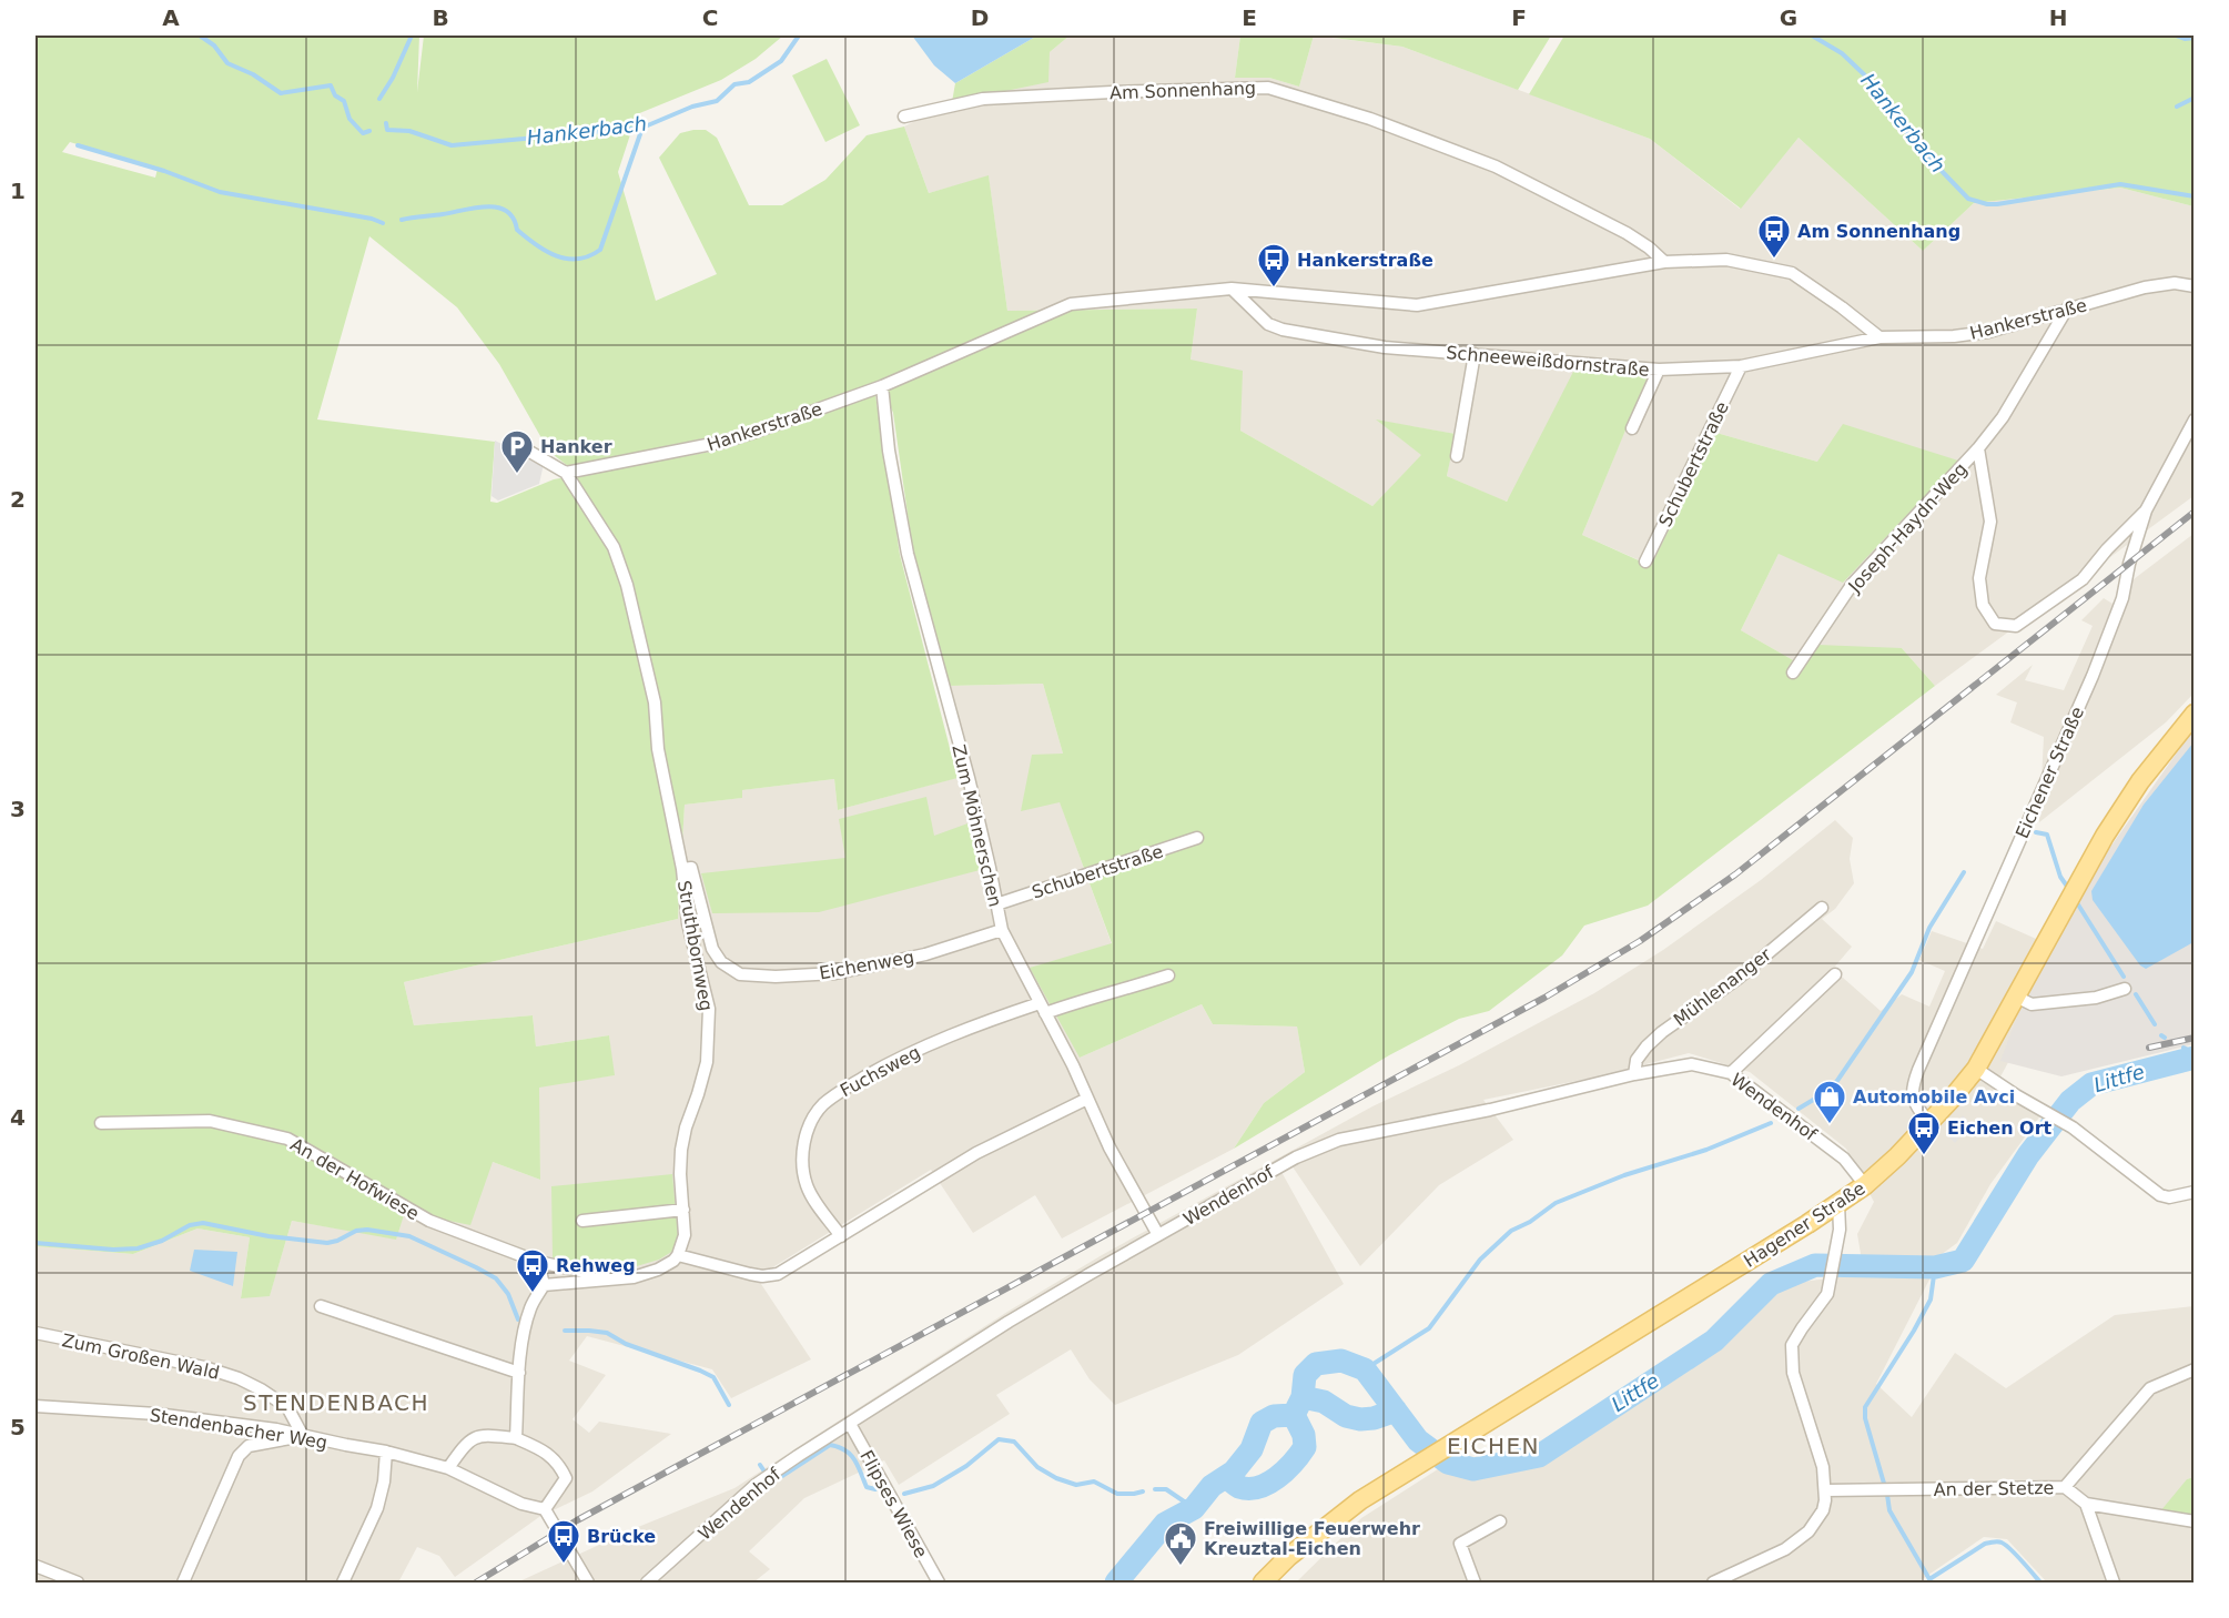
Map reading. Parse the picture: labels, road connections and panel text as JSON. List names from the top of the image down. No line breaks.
{"streets":{"main road":["Hagener Straße"],"street":["Am Sonnenhang","Hankerstraße","Schneeweißdornstraße","Schubertstraße","Joseph-Haydn-Weg","Eichener Straße","Zum Möhnerschen","Struthbornweg","Eichenweg","Mühlenanger","Fuchsweg","Wendenhof","An der Hofwiese","Zum Großen Wald","Stendenbacher Weg","An der Stetze","Flipses Wiese"]},"crossings":[["Am Sonnenhang","Hankerstraße"],["Hankerstraße","Schneeweißdornstraße"],["Hankerstraße","Joseph-Haydn-Weg"],["Hankerstraße","Zum Möhnerschen"],["Hankerstraße","Struthbornweg"],["Schneeweißdornstraße","Schubertstraße"],["Schubertstraße","Zum Möhnerschen"],["Eichener Straße","Hagener Straße"],["Zum Möhnerschen","Eichenweg"],["Zum Möhnerschen","Fuchsweg"],["Zum Möhnerschen","Wendenhof"],["Struthbornweg","Eichenweg"],["Mühlenanger","Wendenhof"],["Wendenhof","Hagener Straße"],["Wendenhof","Flipses Wiese"],["Zum Großen Wald","Stendenbacher Weg"]],"districts":["STENDENBACH","EICHEN"],"water":["Hankerbach","Littfe"],"places":{"bus stop":["Am Sonnenhang","Hankerstraße","Eichen Ort","Rehweg","Brücke"],"parking":["Hanker"],"shop":["Automobile Avci"],"public building":["Freiwillige Feuerwehr Kreuztal-Eichen"]},"grid":{"columns":["A","B","C","D","E","F","G","H"],"rows":["1","2","3","4","5"]}}
